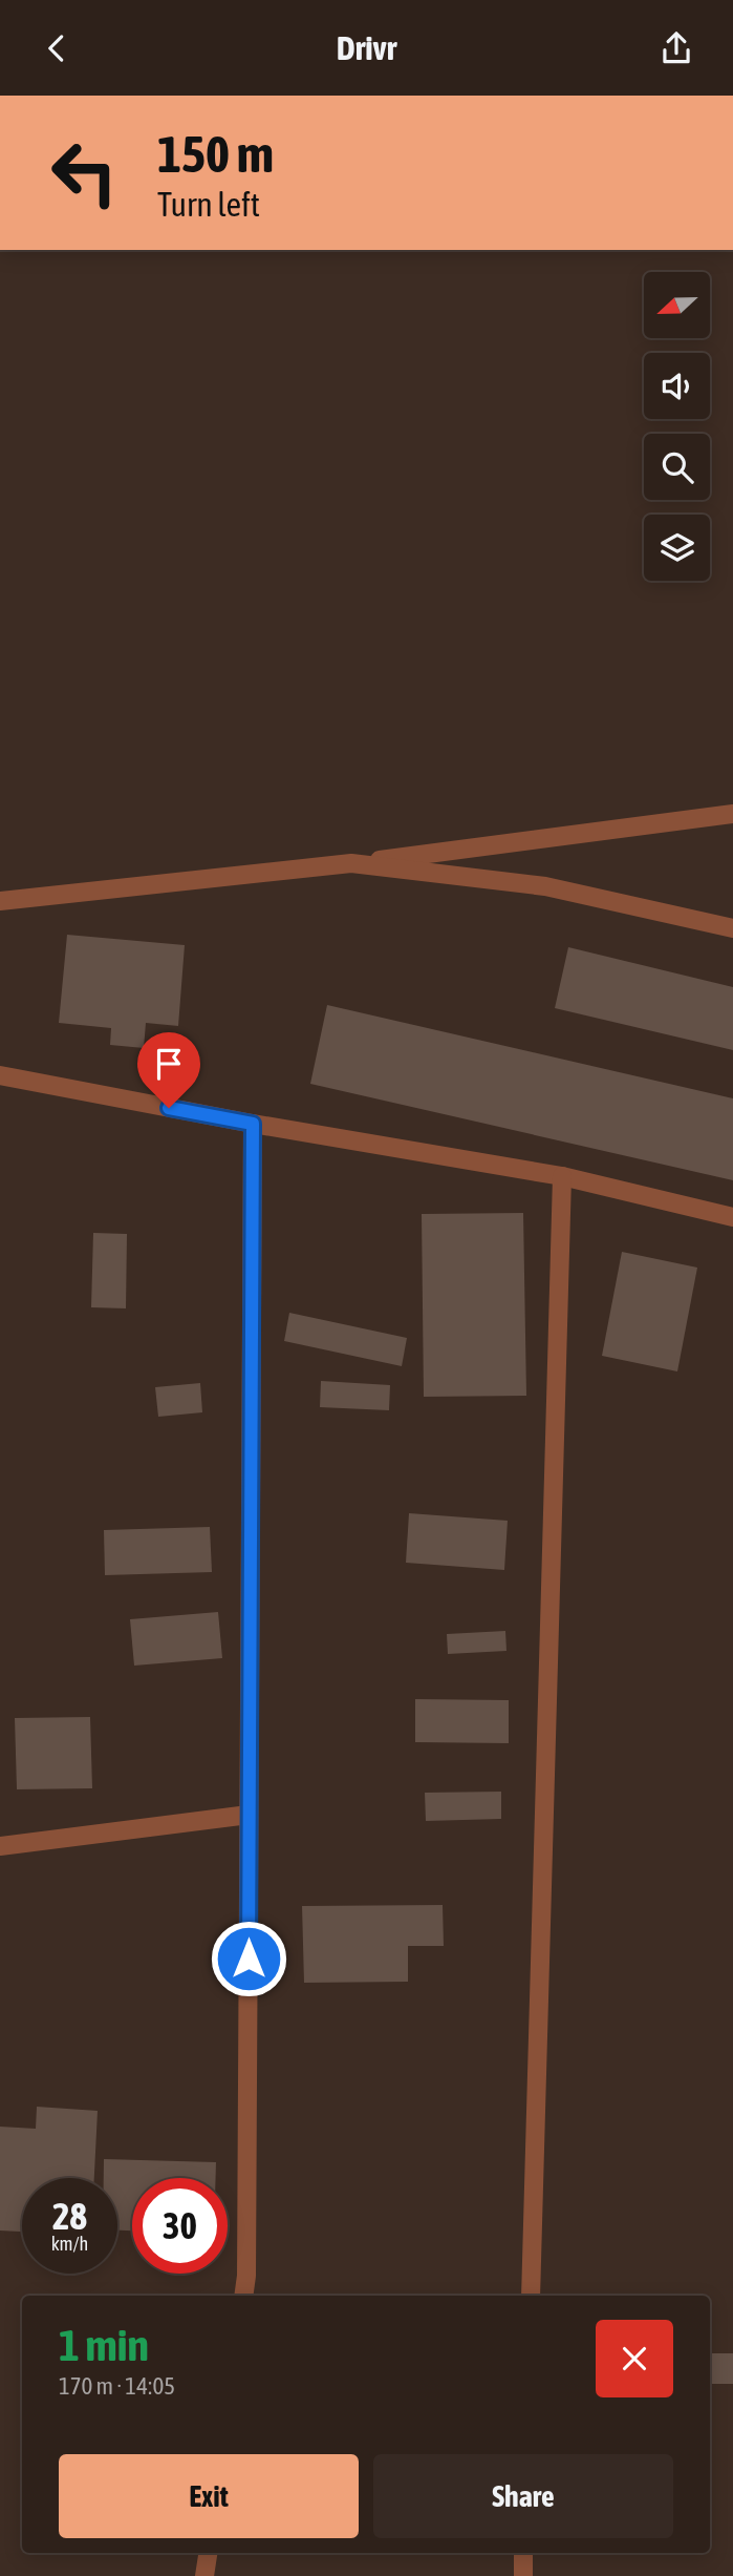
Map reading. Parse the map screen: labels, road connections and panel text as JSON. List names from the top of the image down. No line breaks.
{"north":"left","page":{"header":"Drivr","turn":["150 m","Turn left"],"speed":"28 km/h","limit":"30","heading":["1 min","170 m · 14:05"],"buttons":["Exit","Share"]}}
